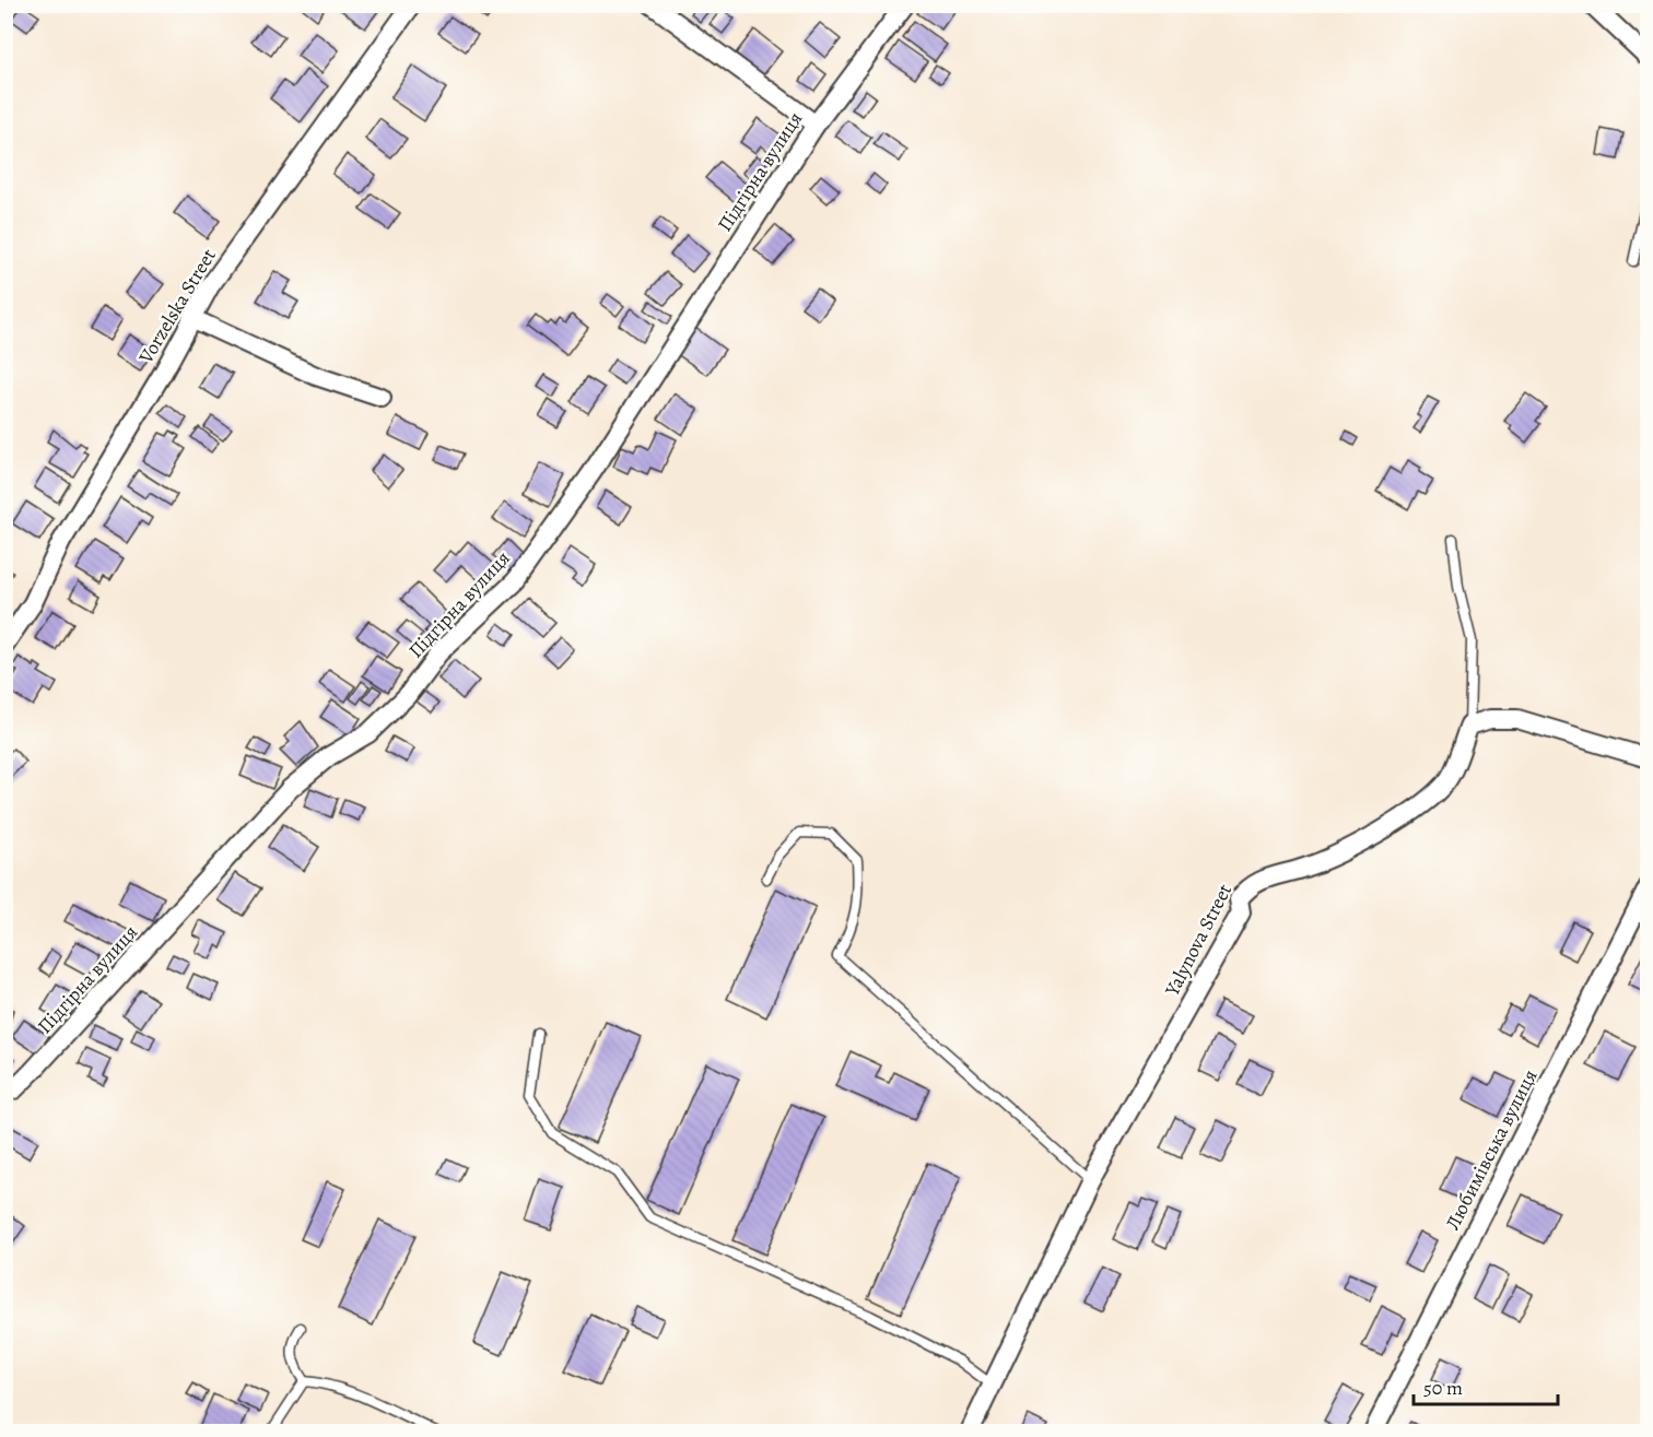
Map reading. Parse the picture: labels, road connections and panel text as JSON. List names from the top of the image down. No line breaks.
{"streets":{"street":["Підгірна вулиця","Vorzelska Street","Yalynova Street","Любимівська вулиця"]},"scale_bar":"50 m"}
